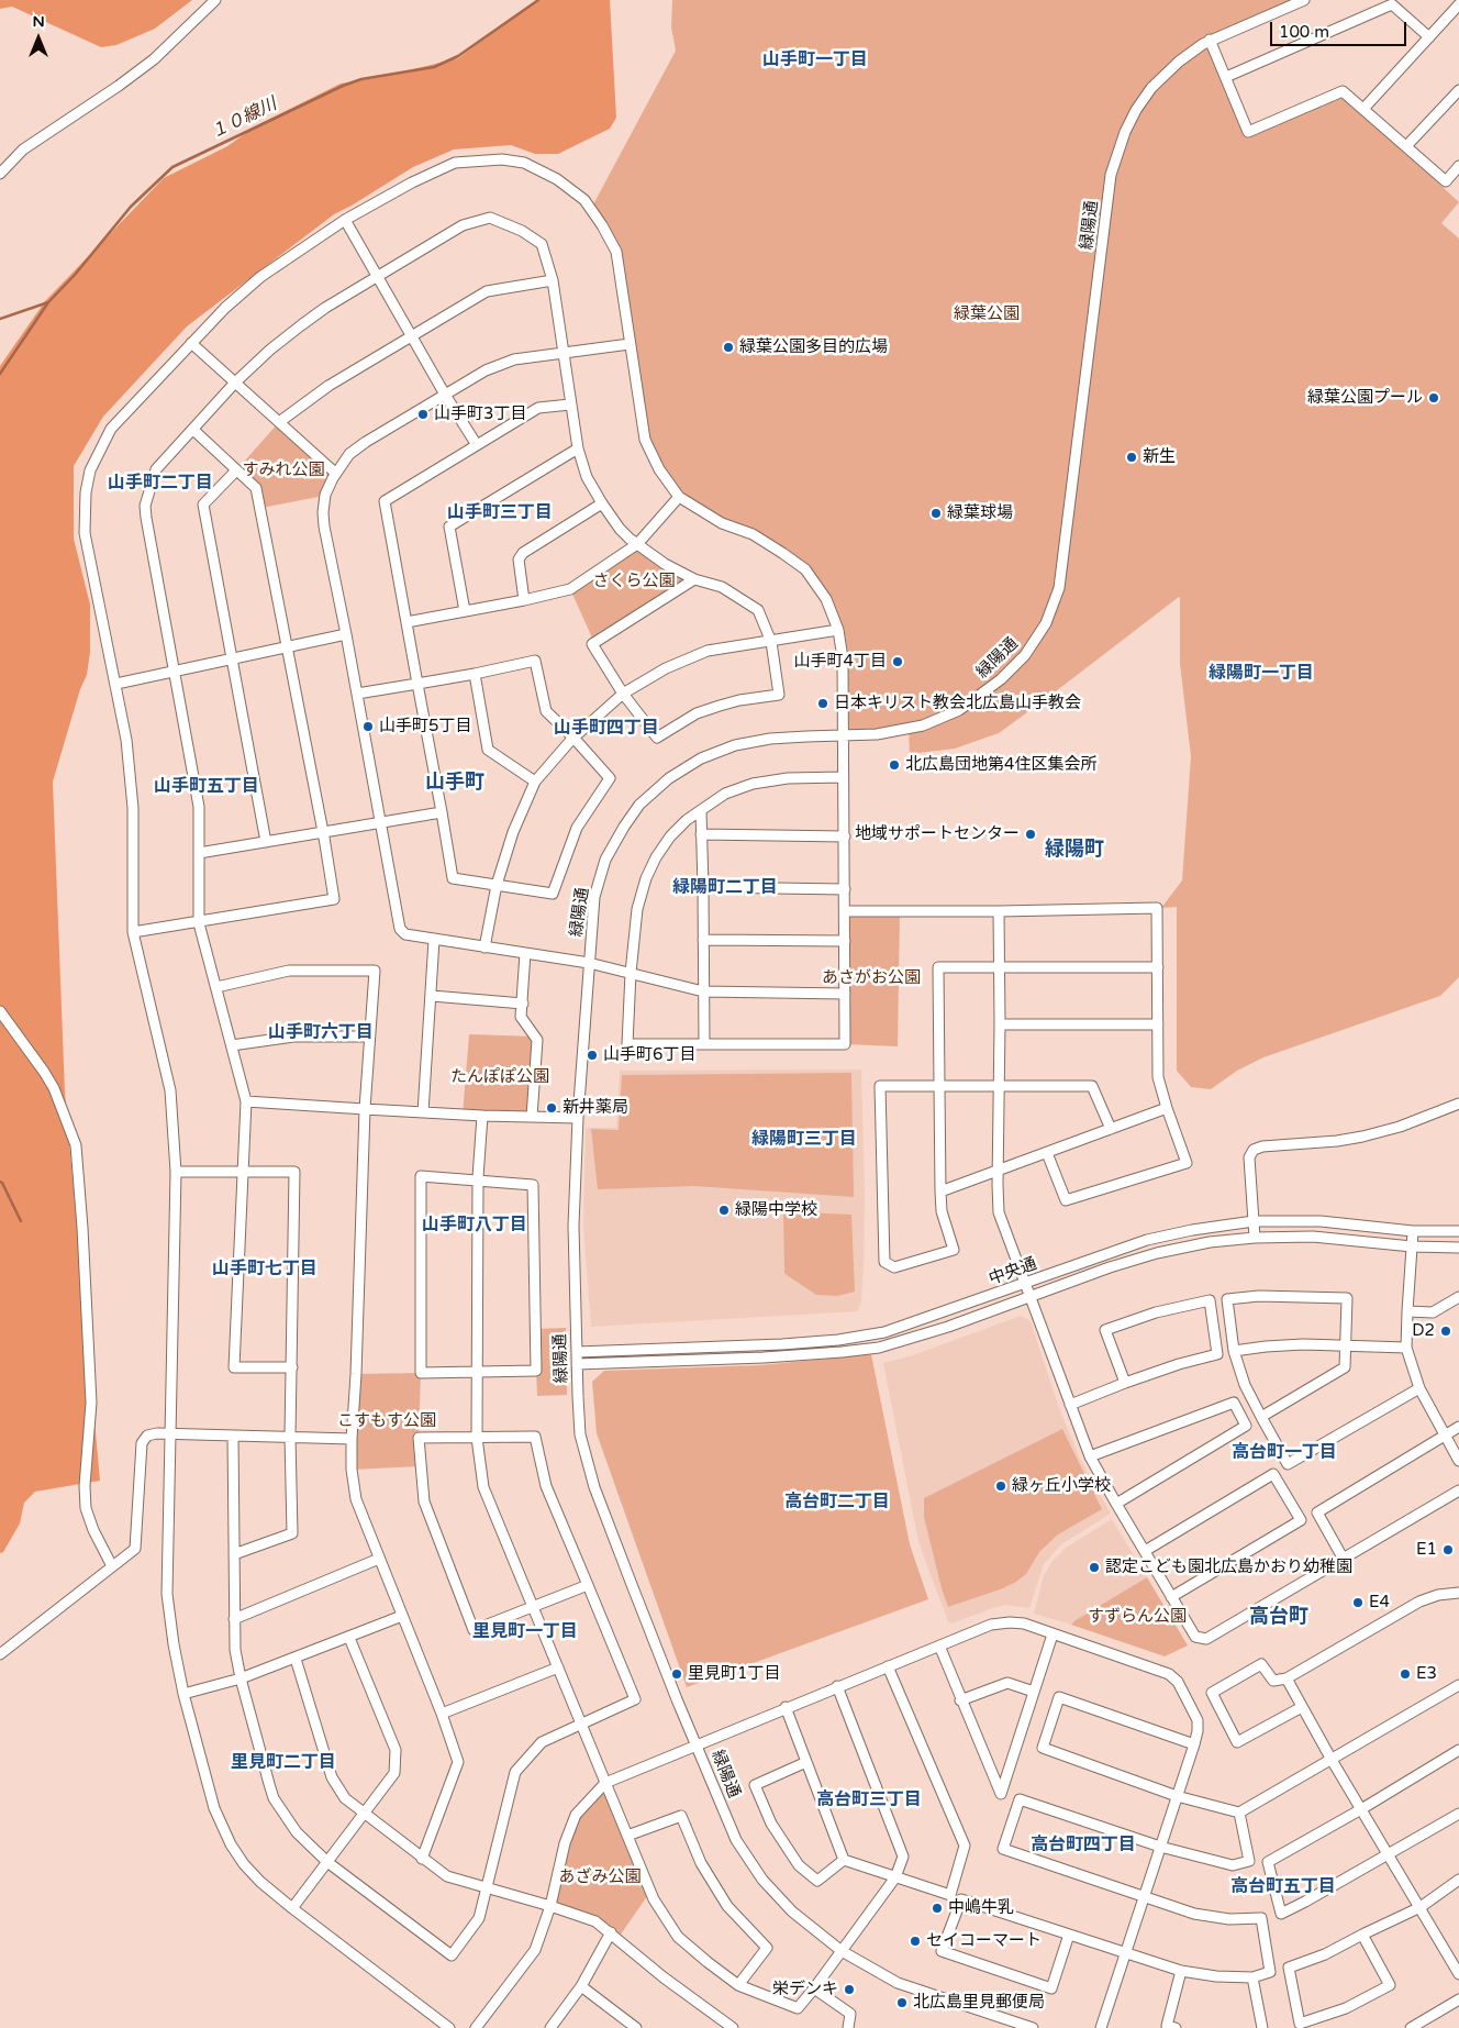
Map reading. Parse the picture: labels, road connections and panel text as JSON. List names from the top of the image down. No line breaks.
{"streets":{"street":["緑陽通","中央通"]},"crossings":[["緑陽通","中央通"]],"districts":["山手町一丁目","山手町二丁目","山手町三丁目","緑陽町一丁目","山手町四丁目","山手町","山手町五丁目","緑陽町","緑陽町二丁目","山手町六丁目","緑陽町三丁目","山手町八丁目","山手町七丁目","高台町一丁目","高台町二丁目","高台町","里見町一丁目","里見町二丁目","高台町三丁目","高台町四丁目","高台町五丁目"],"water":["１０線川"],"parks":["緑葉公園","すみれ公園","さくら公園","あさがお公園","たんぽぽ公園","こすもす公園","すずらん公園","あざみ公園"],"places":["緑葉公園多目的広場","緑葉公園プール","山手町3丁目","新生","緑葉球場","山手町4丁目","日本キリスト教会北広島山手教会","山手町5丁目","北広島団地第4住区集会所","地域サポートセンター","山手町6丁目","新井薬局","緑陽中学校","D2","緑ヶ丘小学校","E1","認定こども園北広島かおり幼稚園","E4","里見町1丁目","E3","中嶋牛乳","セイコーマート","栄デンキ","北広島里見郵便局"],"scale_bar":"100 m","north":"top"}
